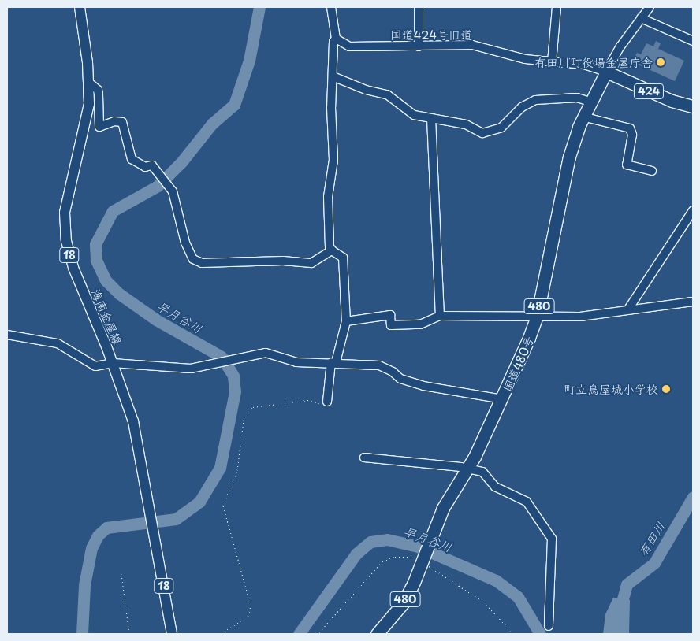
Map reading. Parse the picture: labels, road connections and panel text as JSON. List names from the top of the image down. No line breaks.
{"streets":{"highway":["424","480","国道480号"],"main road":["18","海南金屋線"],"street":["国道424号旧道"]},"crossings":[["国道424号旧道","424"],["国道424号旧道","国道480号"],["424","国道480号"]],"water":["早月谷川","有田川"],"places":["有田川町役場金屋庁舎","町立鳥屋城小学校"]}
